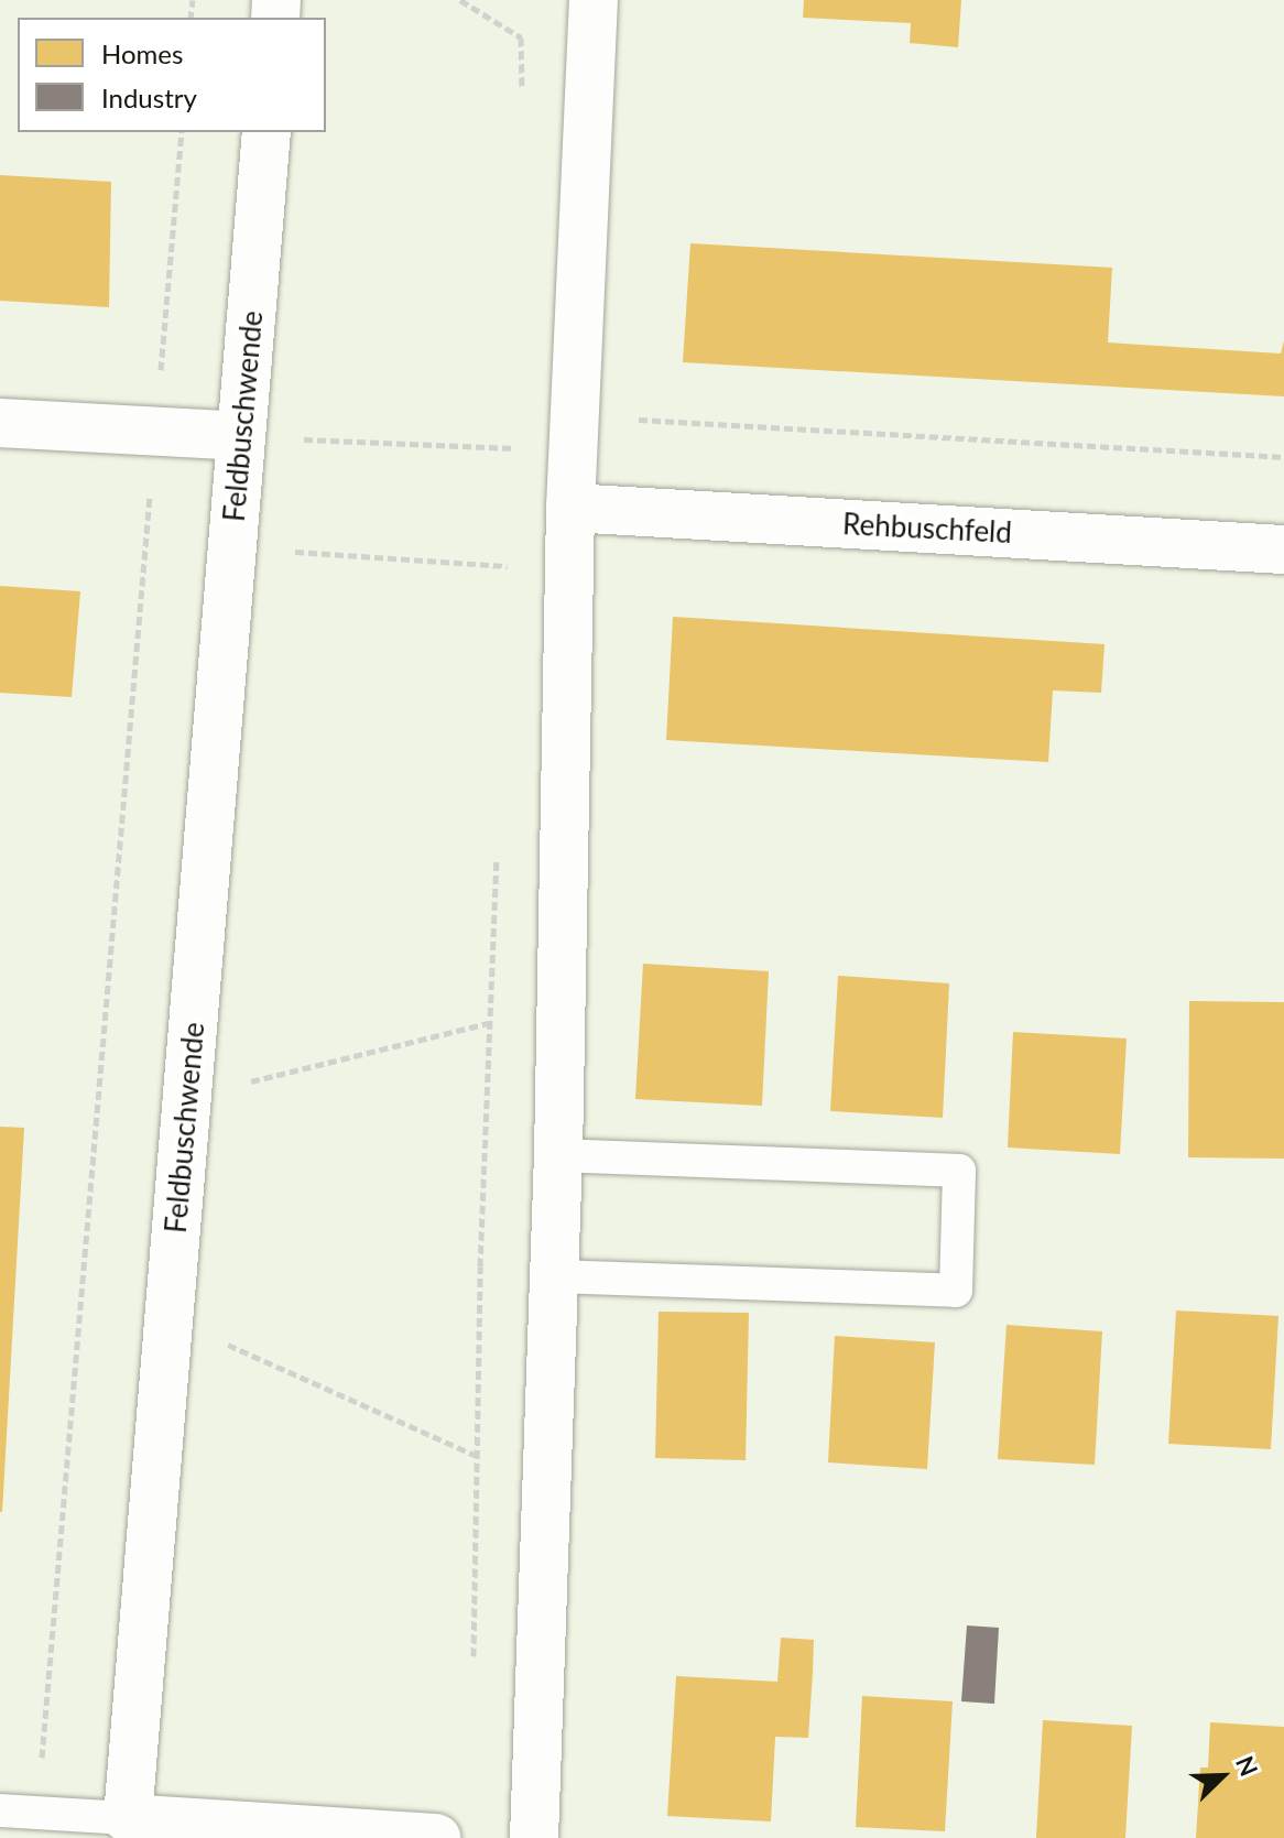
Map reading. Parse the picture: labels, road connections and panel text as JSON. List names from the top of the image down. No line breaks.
{"streets":{"street":["Feldbuschwende","Rehbuschfeld"]},"legend":["Homes","Industry"],"north":"top right"}
